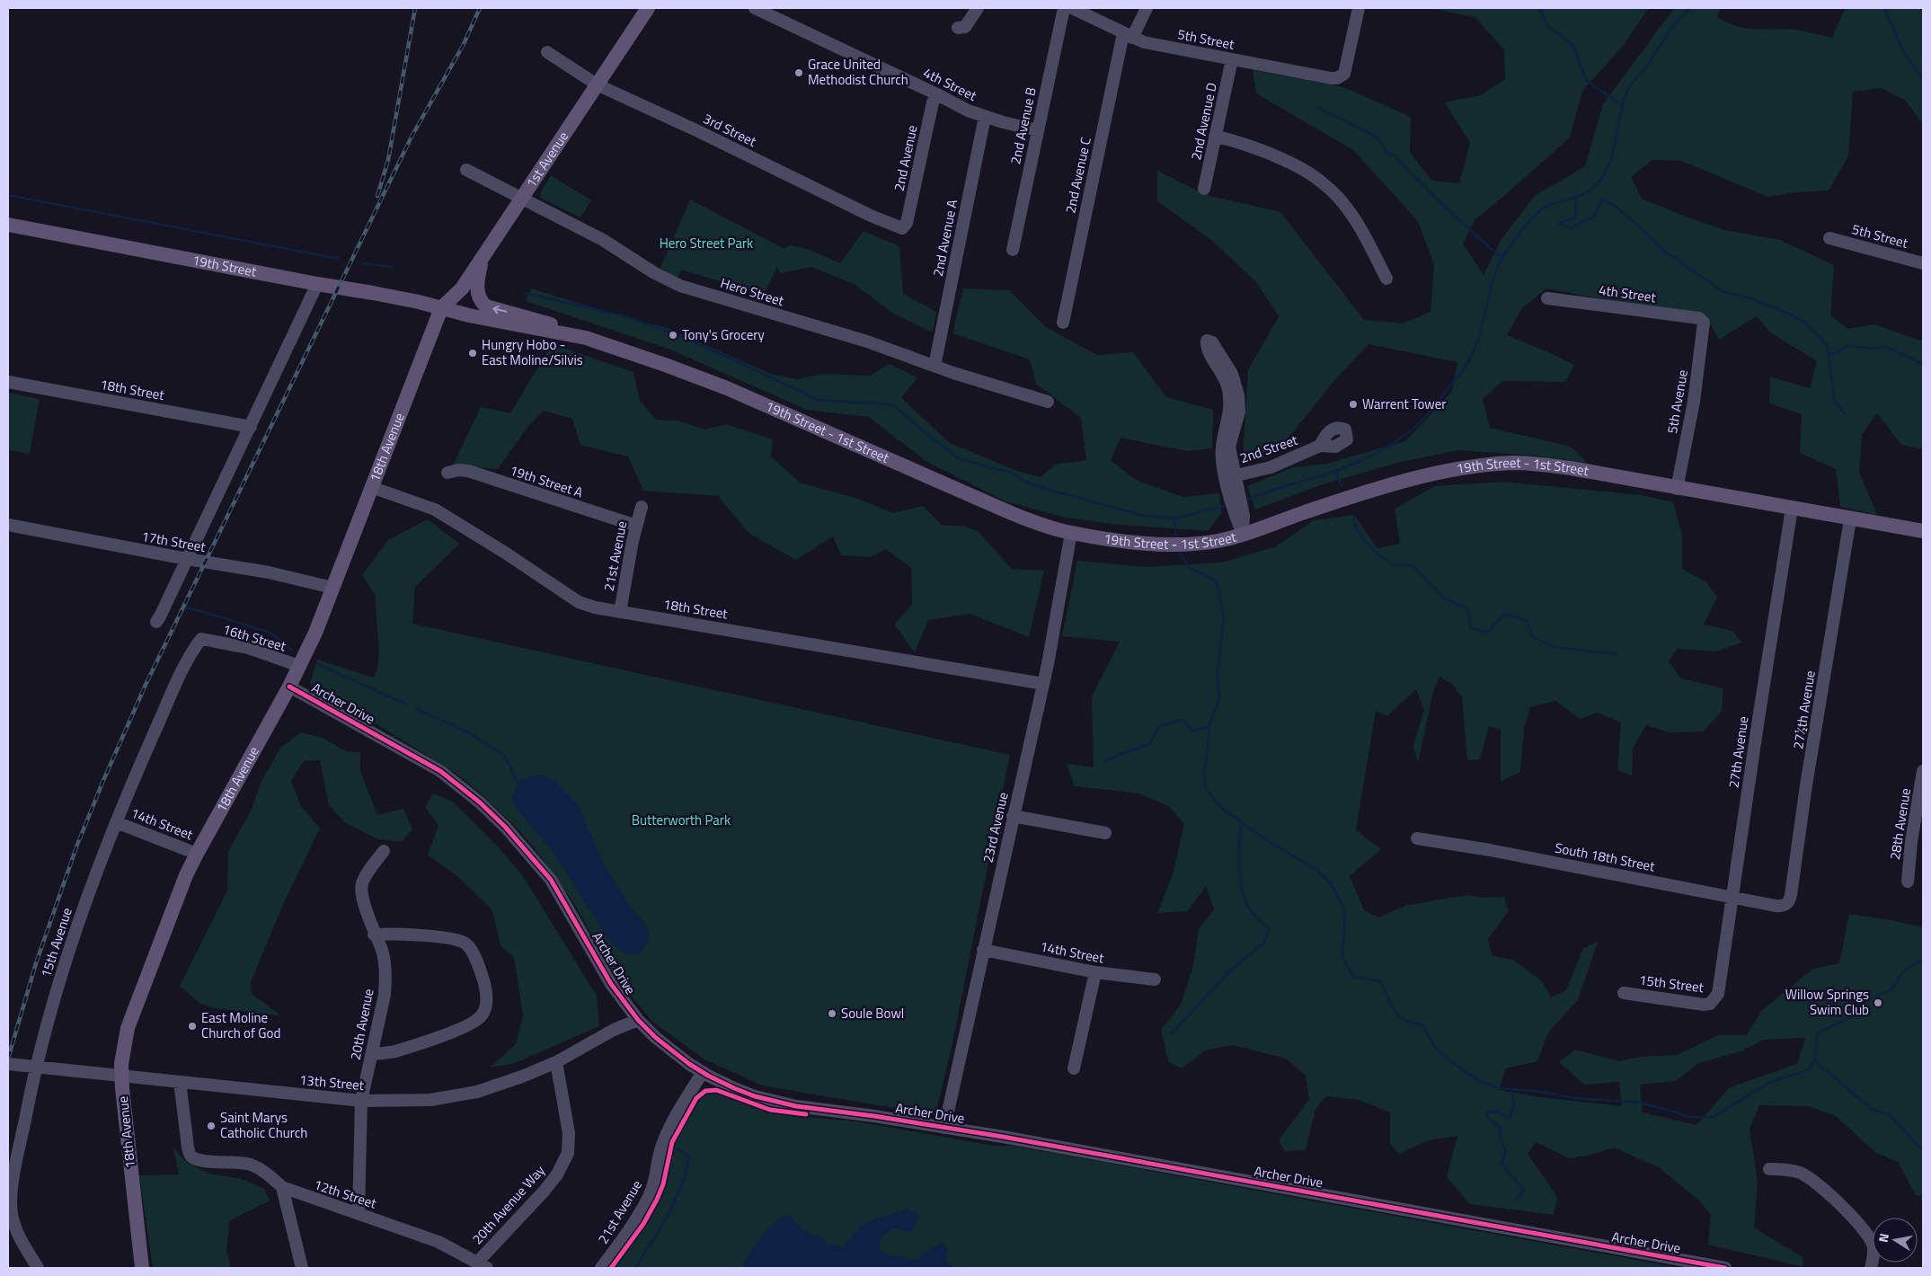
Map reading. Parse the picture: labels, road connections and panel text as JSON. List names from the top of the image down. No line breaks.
{"streets":{"main road":["1st Avenue","19th Street","19th Street - 1st Street","18th Avenue"],"street":["5th Street","4th Street","2nd Avenue D","2nd Avenue B","3rd Street","2nd Avenue","2nd Avenue C","2nd Avenue A","Hero Street","18th Street","5th Avenue","2nd Street","19th Street A","17th Street","21st Avenue","16th Street","Archer Drive","27½th Avenue","27th Avenue","14th Street","28th Avenue","23rd Avenue","South 18th Street","15th Avenue","15th Street","20th Avenue","13th Street","12th Street","20th Avenue Way"]},"crossings":[["5th Street","2nd Avenue D"],["5th Street","2nd Avenue C"],["4th Street","2nd Avenue B"],["4th Street","2nd Avenue"],["4th Street","2nd Avenue A"],["4th Street","5th Avenue"],["3rd Street","2nd Avenue"],["3rd Street","1st Avenue"],["1st Avenue","19th Street"],["1st Avenue","Hero Street"],["1st Avenue","19th Street - 1st Street"],["1st Avenue","18th Avenue"],["2nd Avenue A","Hero Street"],["19th Street","19th Street - 1st Street"],["19th Street","18th Avenue"],["18th Street","18th Avenue"],["18th Street","21st Avenue"],["18th Street","23rd Avenue"],["5th Avenue","19th Street - 1st Street"],["19th Street - 1st Street","18th Avenue"],["19th Street - 1st Street","27½th Avenue"],["19th Street - 1st Street","27th Avenue"],["19th Street - 1st Street","23rd Avenue"],["18th Avenue","17th Street"],["18th Avenue","16th Street"],["18th Avenue","Archer Drive"],["18th Avenue","14th Street"],["18th Avenue","13th Street"],["19th Street A","21st Avenue"],["21st Avenue","Archer Drive"],["16th Street","15th Avenue"],["Archer Drive","23rd Avenue"],["Archer Drive","13th Street"],["27½th Avenue","South 18th Street"],["27th Avenue","South 18th Street"],["27th Avenue","15th Street"],["14th Street","23rd Avenue"],["14th Street","15th Avenue"],["15th Avenue","13th Street"],["20th Avenue","13th Street"],["20th Avenue","12th Street"],["13th Street","12th Street"],["13th Street","20th Avenue Way"],["12th Street","20th Avenue Way"]],"parks":["Hero Street Park","Butterworth Park"],"places":["Grace United Methodist Church","Tony's Grocery","Hungry Hobo - East Moline/Silvis","Warrent Tower","Willow Springs Swim Club","Soule Bowl","East Moline Church of God","Saint Marys Catholic Church"],"north":"left"}
